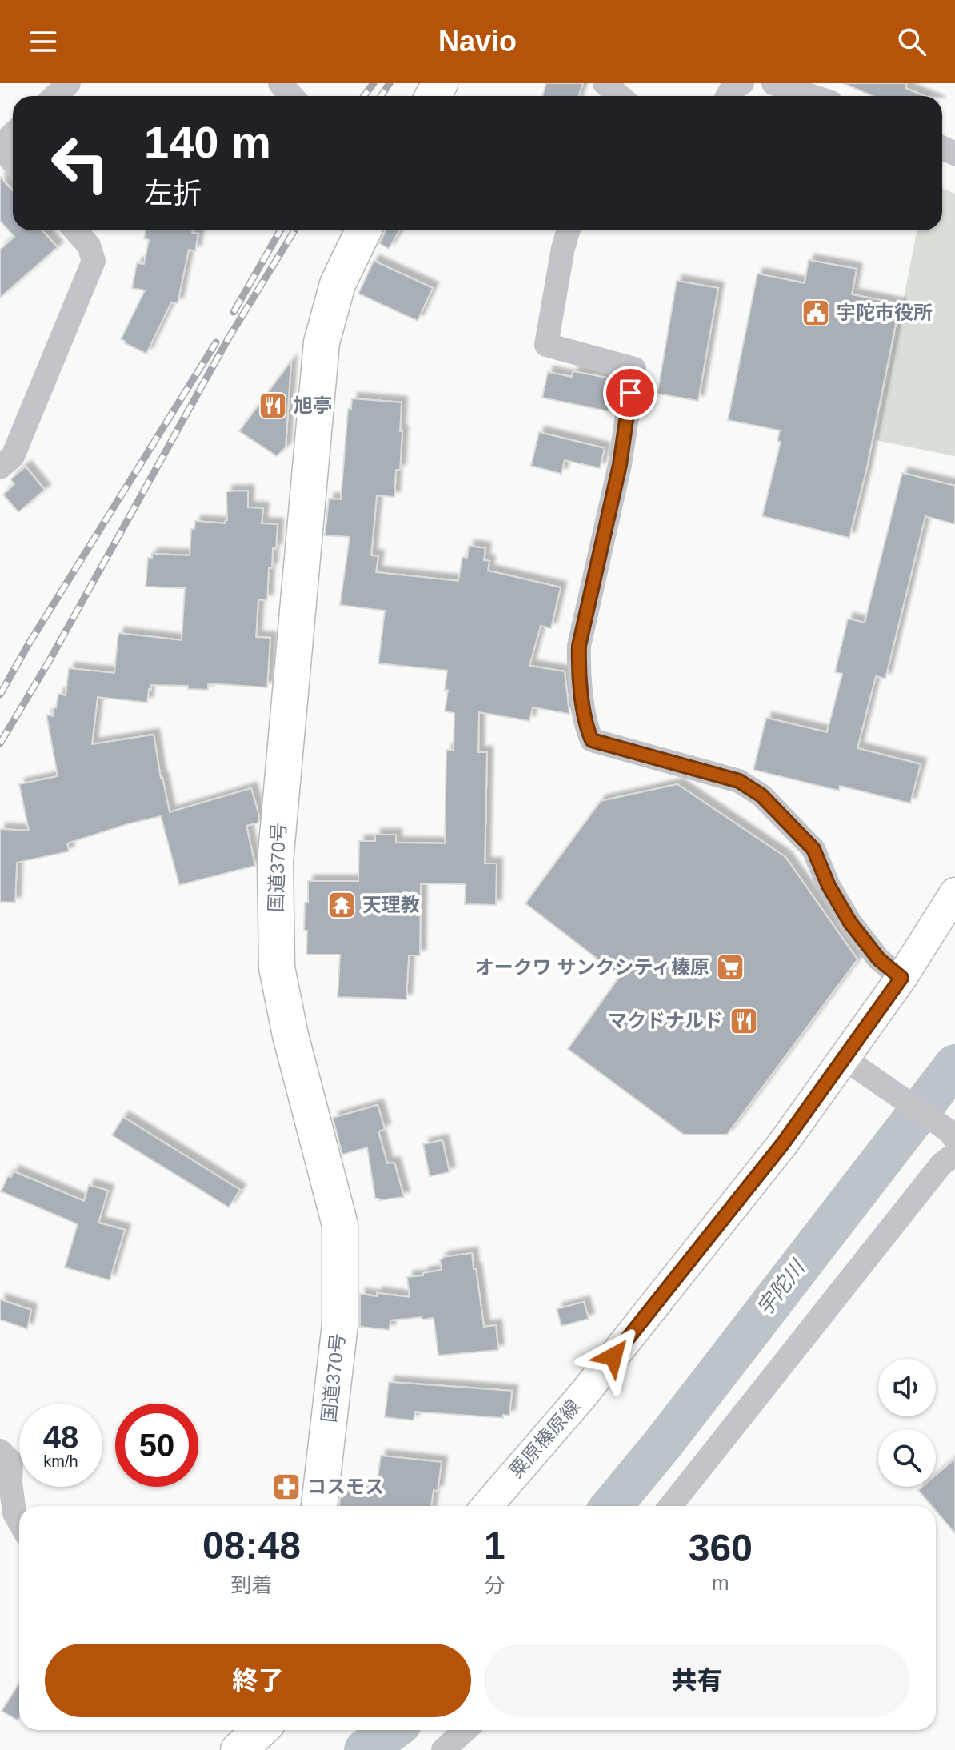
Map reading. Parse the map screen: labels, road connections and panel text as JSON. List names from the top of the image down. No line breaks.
{"streets":{"highway":["国道370号"],"main road":["粟原榛原線"]},"water":["宇陀川"],"places":{"public building":["宇陀市役所"],"restaurant":["旭亭","マクドナルド"],"temple":["天理教"],"supermarket":["オークワ サンクシティ榛原"],"pharmacy":["コスモス"]},"page":{"header":"Navio","turn":["140 m","左折"],"speed":"48 km/h","limit":"50","eta":["08:48","到着","1","分","360","m"],"buttons":["終了","共有"]}}
